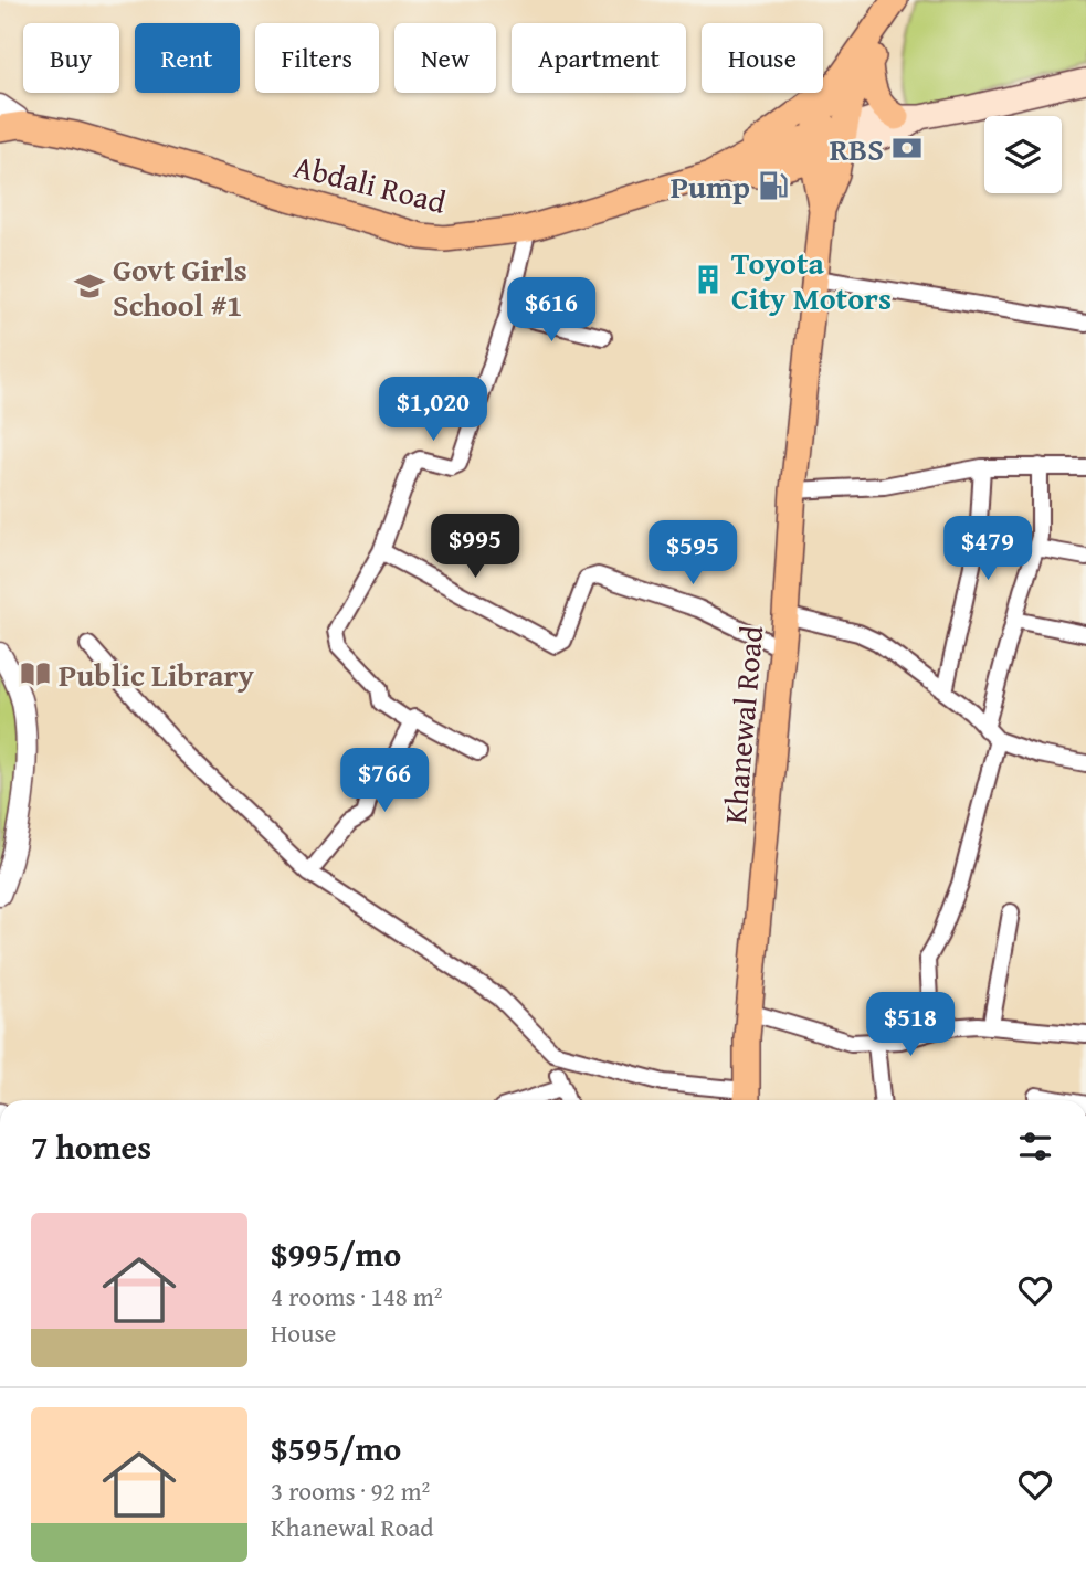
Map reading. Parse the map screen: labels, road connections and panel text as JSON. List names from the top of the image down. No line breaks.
{"streets":{"main road":["Abdali Road","Khanewal Road"]},"crossings":[["Abdali Road","Khanewal Road"]],"places":{"bank":["RBS"],"fuel station":["Pump"],"building":["Toyota City Motors"],"school or university":["Govt Girls School #1"],"library":["Public Library"]},"page":{"chip":["Buy","Rent","Filters","New","Apartment","House"],"price":["$616","$1,020","$995","$479","$595","$766","$518"],"heading":"7 homes","list":[{"name":"$995/mo","note":"4 rooms · 148 m² · House"},{"name":"$595/mo","note":"3 rooms · 92 m² · Khanewal Road"}]}}
